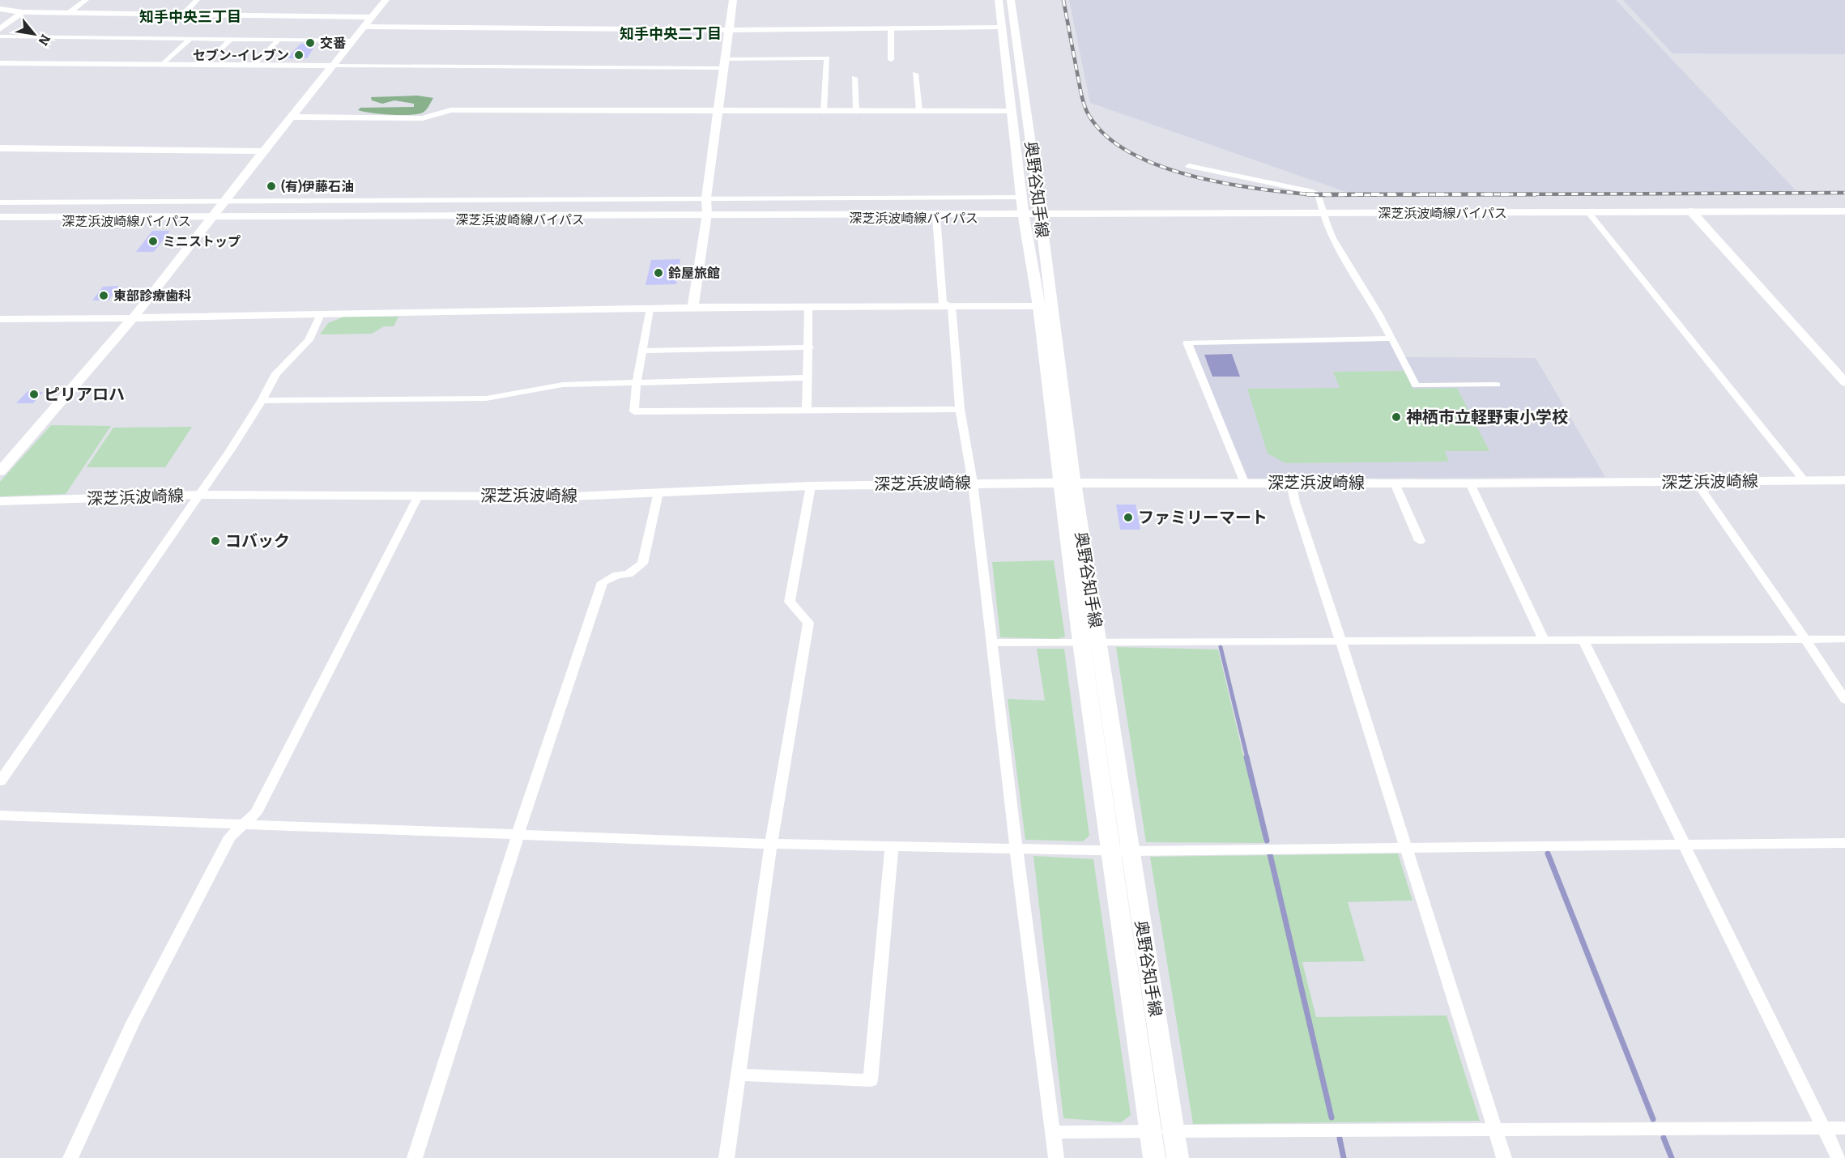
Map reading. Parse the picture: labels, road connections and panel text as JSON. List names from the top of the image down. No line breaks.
{"streets":{"main road":["奥野谷知手線","深芝浜波崎線バイパス","深芝浜波崎線"]},"crossings":[["奥野谷知手線","深芝浜波崎線バイパス"],["奥野谷知手線","深芝浜波崎線"]],"districts":["知手中央三丁目","知手中央二丁目"],"places":["交番","セブン-イレブン","(有)伊藤石油","ミニストップ","鈴屋旅館","東部診療歯科","ピリアロハ","神栖市立軽野東小学校","ファミリーマート","コバック"],"north":"bottom right"}
